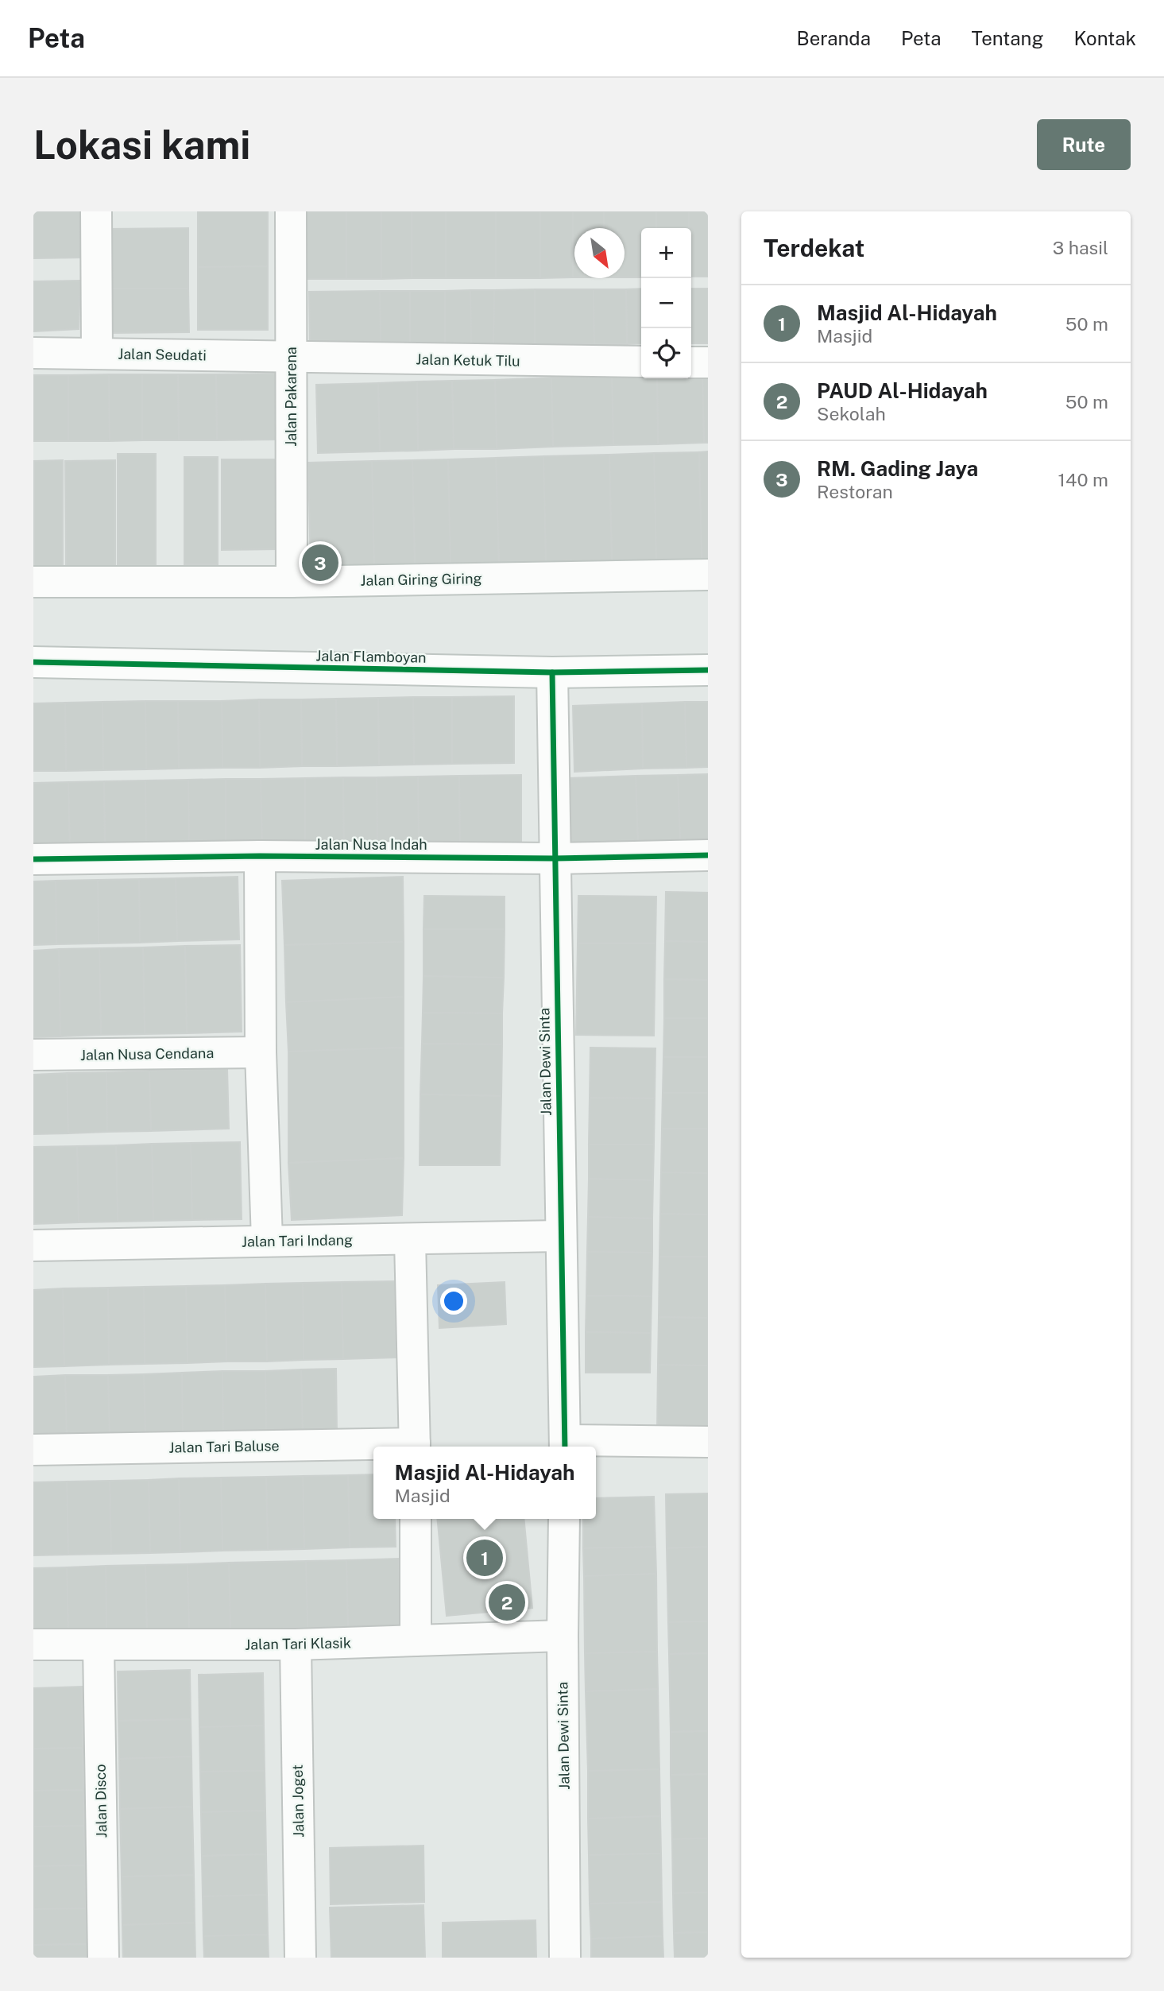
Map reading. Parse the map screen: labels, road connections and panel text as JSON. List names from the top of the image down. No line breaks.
{"streets":{"street":["Jalan Seudati","Jalan Ketuk Tilu","Jalan Pakarena","Jalan Giring Giring","Jalan Flamboyan","Jalan Nusa Indah","Jalan Nusa Cendana","Jalan Dewi Sinta","Jalan Tari Indang","Jalan Tari Baluse","Jalan Tari Klasik","Jalan Disco","Jalan Joget"]},"crossings":[["Jalan Seudati","Jalan Ketuk Tilu"],["Jalan Seudati","Jalan Pakarena"],["Jalan Ketuk Tilu","Jalan Pakarena"],["Jalan Pakarena","Jalan Giring Giring"],["Jalan Flamboyan","Jalan Dewi Sinta"],["Jalan Nusa Indah","Jalan Dewi Sinta"],["Jalan Dewi Sinta","Jalan Tari Indang"],["Jalan Dewi Sinta","Jalan Tari Klasik"],["Jalan Tari Klasik","Jalan Disco"],["Jalan Tari Klasik","Jalan Joget"]],"north":"bottom right","page":{"header":"Peta","nav":["Beranda","Peta","Tentang","Kontak"],"buttons":"Rute","title":"Lokasi kami","heading":["Terdekat","3 hasil"],"map_buttons":["+","−"],"list":[{"mark":"1","name":"Masjid Al-Hidayah","note":"Masjid","value":"50 m"},{"mark":"2","name":"PAUD Al-Hidayah","note":"Sekolah","value":"50 m"},{"mark":"3","name":"RM. Gading Jaya","note":"Restoran","value":"140 m"}],"pins":["3","1","2"],"popup":["Masjid Al-Hidayah","Masjid"]}}
